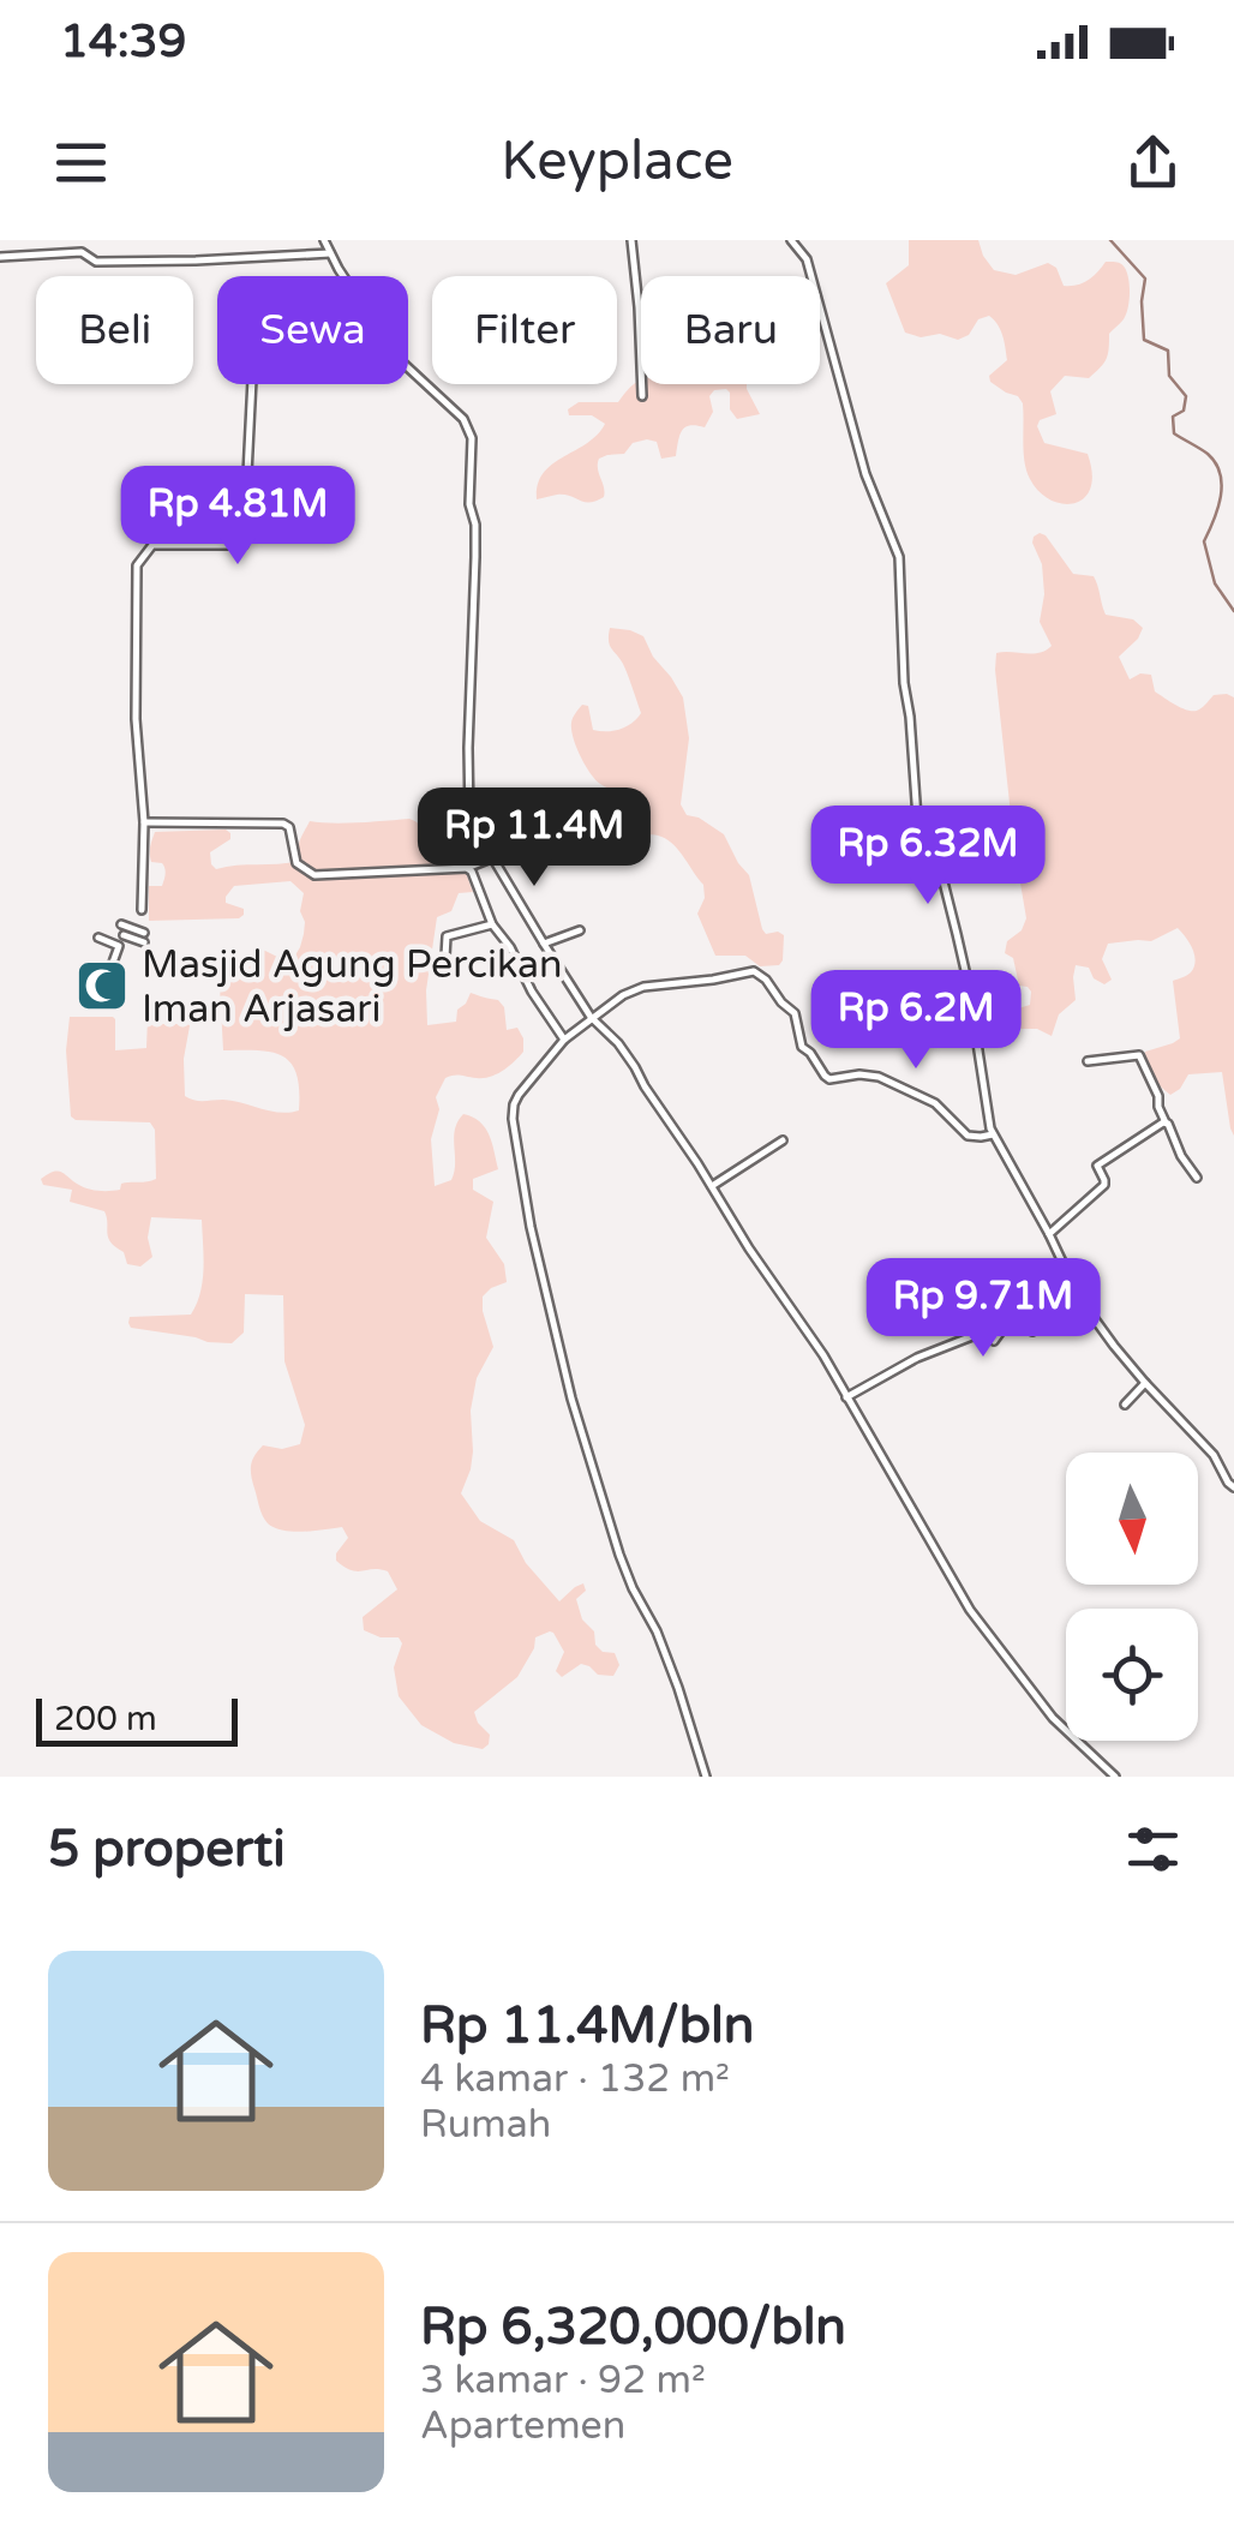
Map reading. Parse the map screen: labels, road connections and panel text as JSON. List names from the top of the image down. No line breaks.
{"places":{"mosque":["Masjid Agung Percikan Iman Arjasari"]},"scale_bar":"200 m","north":"bottom","page":{"status":"14:39","header":"Keyplace","chip":["Beli","Sewa","Filter","Baru"],"price":["Rp 4.81M","Rp 11.4M","Rp 6.32M","Rp 6.2M","Rp 9.71M"],"scale":"200 m","heading":"5 properti","list":[{"name":"Rp 11.4M/bln","note":"4 kamar · 132 m² · Rumah"},{"name":"Rp 6,320,000/bln","note":"3 kamar · 92 m² · Apartemen"}]}}
